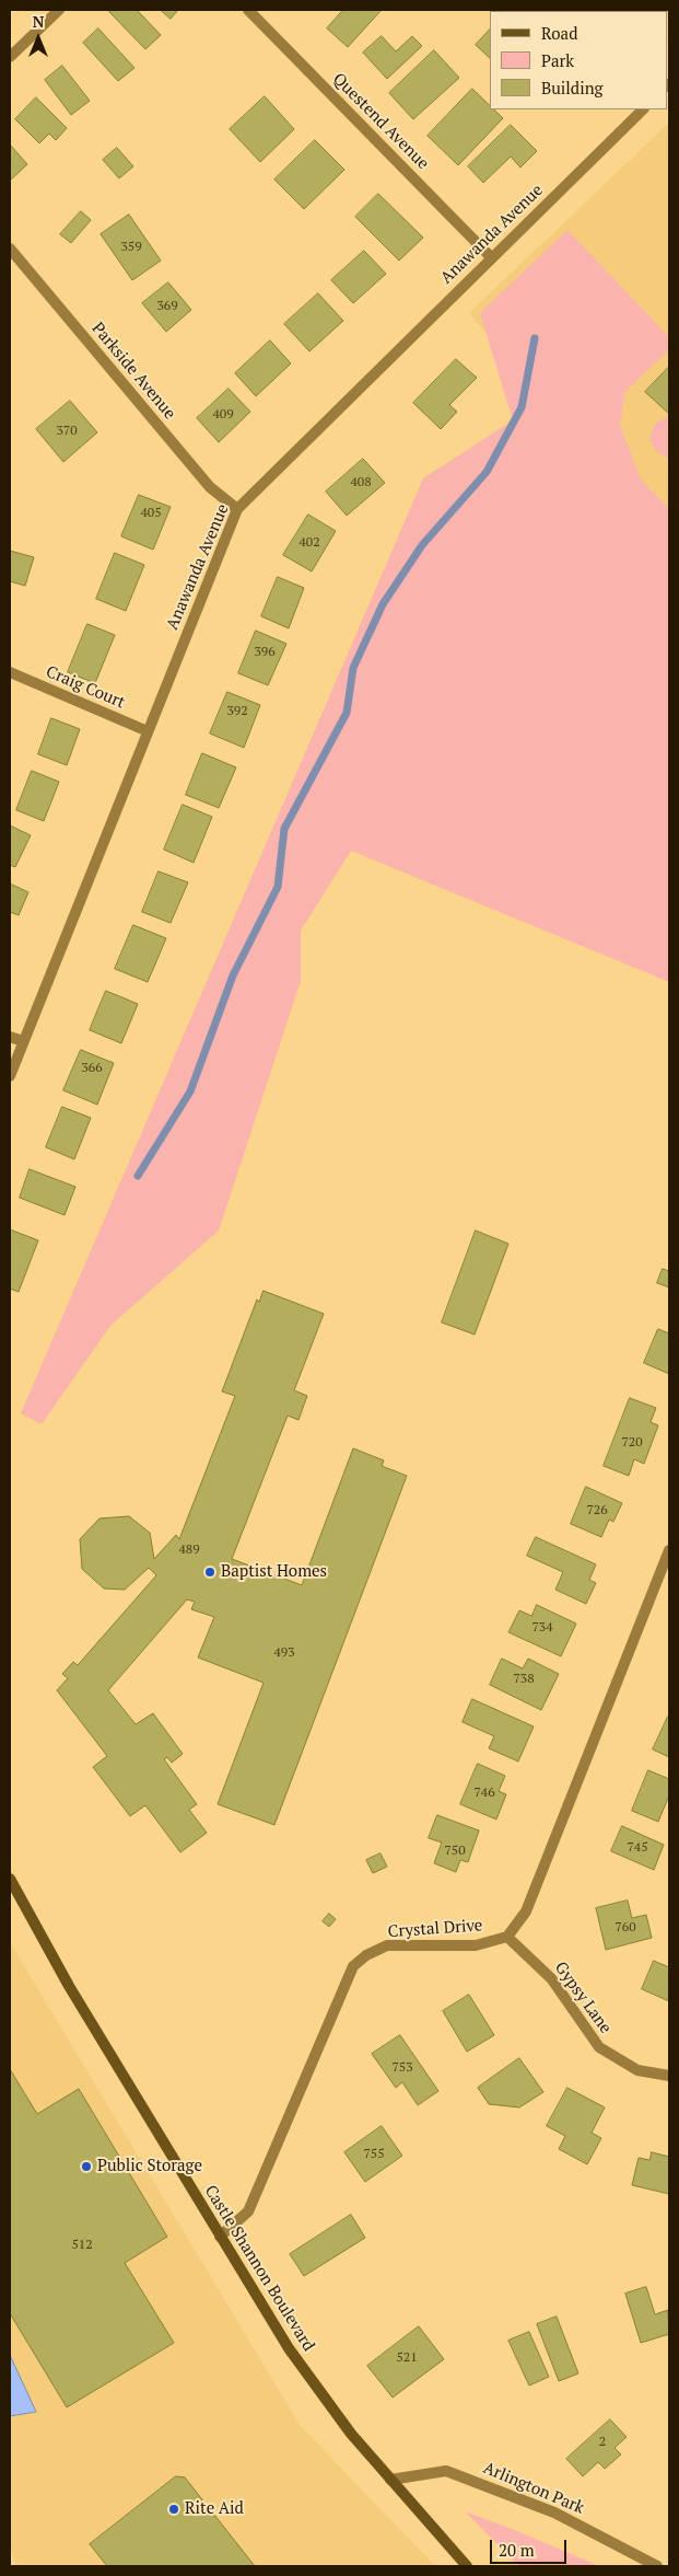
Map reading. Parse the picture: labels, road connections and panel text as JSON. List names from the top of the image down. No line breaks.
{"streets":{"street":["Questend Avenue","Anawanda Avenue","Parkside Avenue","Craig Court","Crystal Drive","Gypsy Lane","Castle Shannon Boulevard","Arlington Park"]},"crossings":[["Questend Avenue","Anawanda Avenue"],["Anawanda Avenue","Parkside Avenue"],["Anawanda Avenue","Craig Court"],["Crystal Drive","Gypsy Lane"],["Crystal Drive","Castle Shannon Boulevard"],["Castle Shannon Boulevard","Arlington Park"]],"places":["Baptist Homes","Public Storage","Rite Aid"],"house_numbers":["359","369","409","370","408","405","402","396","392","366","720","726","489","734","493","738","746","745","750","760","753","755","512","521","2"],"legend":["Road","Park","Building"],"scale_bar":"20 m","north":"top"}
